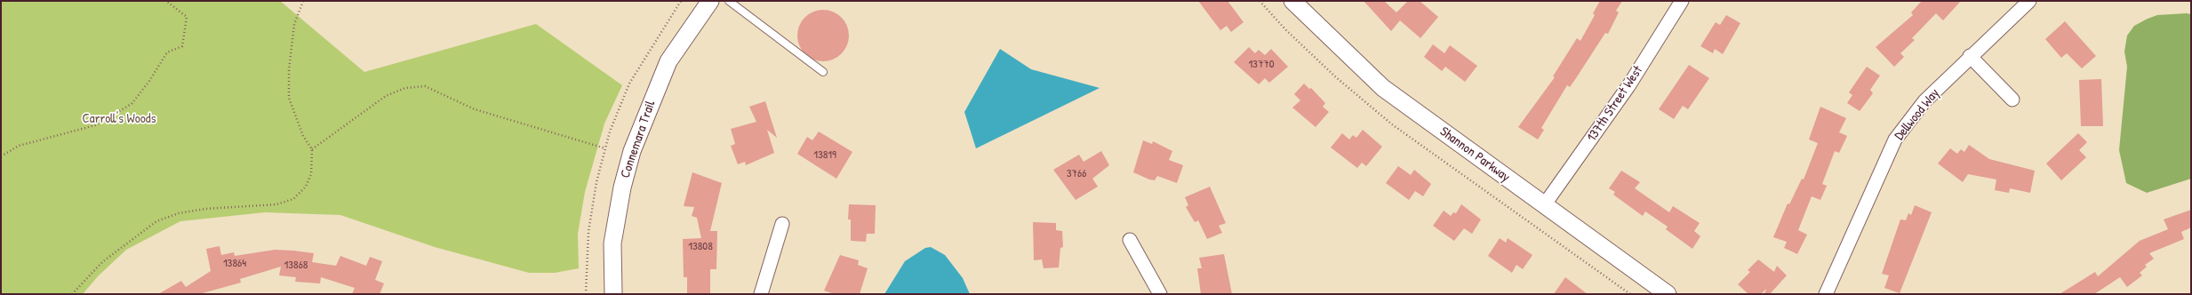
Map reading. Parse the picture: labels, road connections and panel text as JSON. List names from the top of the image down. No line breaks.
{"streets":{"street":["137th Street West","Dellwood Way","Connemara Trail","Shannon Parkway"]},"crossings":[["137th Street West","Shannon Parkway"]],"parks":["Carroll's Woods"],"house_numbers":["13770","13819","3766","13808","13864","13868"]}
